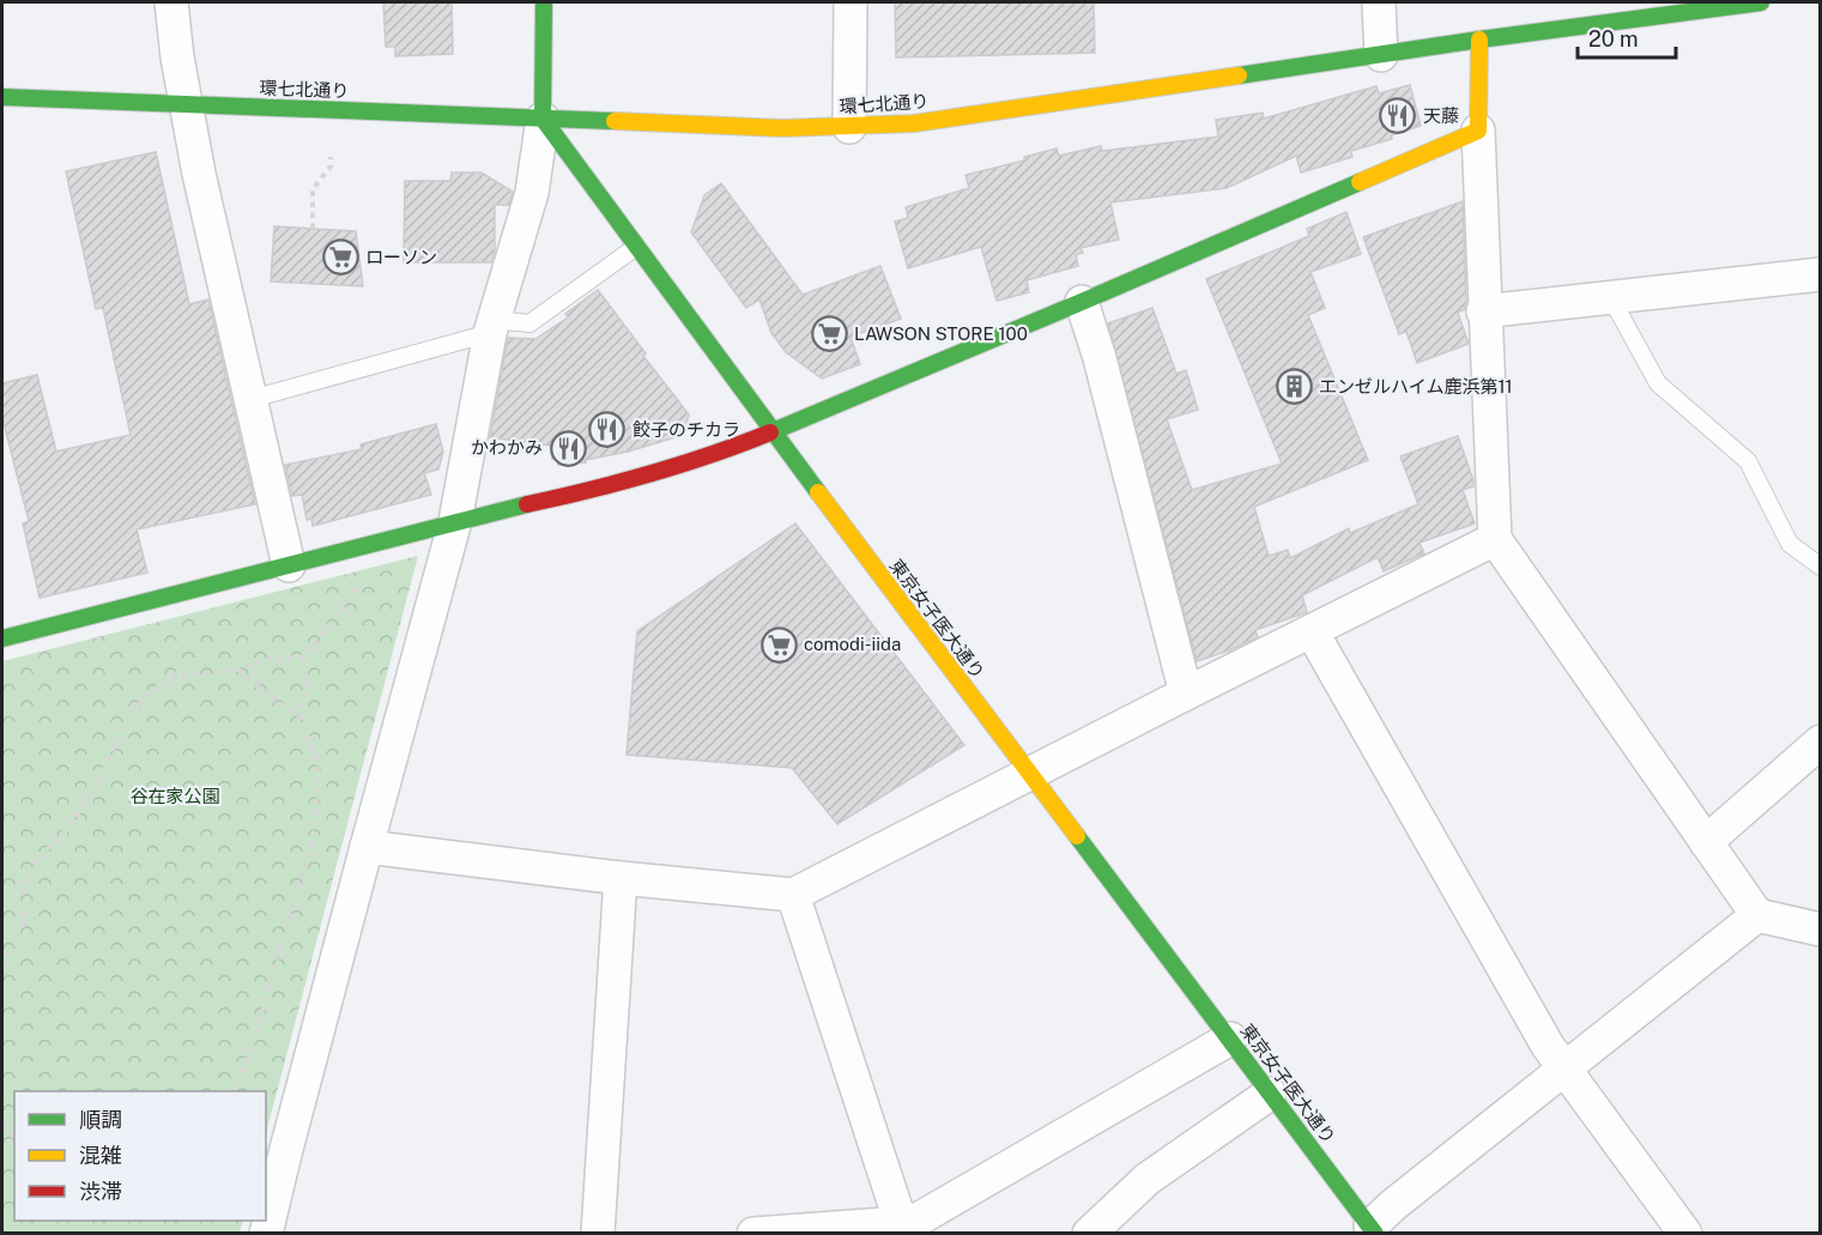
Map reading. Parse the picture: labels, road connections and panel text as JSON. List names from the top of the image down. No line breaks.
{"streets":{"street":["環七北通り","東京女子医大通り"]},"crossings":[["環七北通り","東京女子医大通り"]],"parks":["谷在家公園"],"places":{"restaurant":["天藤","餃子のチカラ","かわかみ"],"supermarket":["ローソン","LAWSON STORE 100","comodi-iida"],"building":["エンゼルハイム鹿浜第11"]},"legend":["順調","混雑","渋滞"],"scale_bar":"20 m"}
